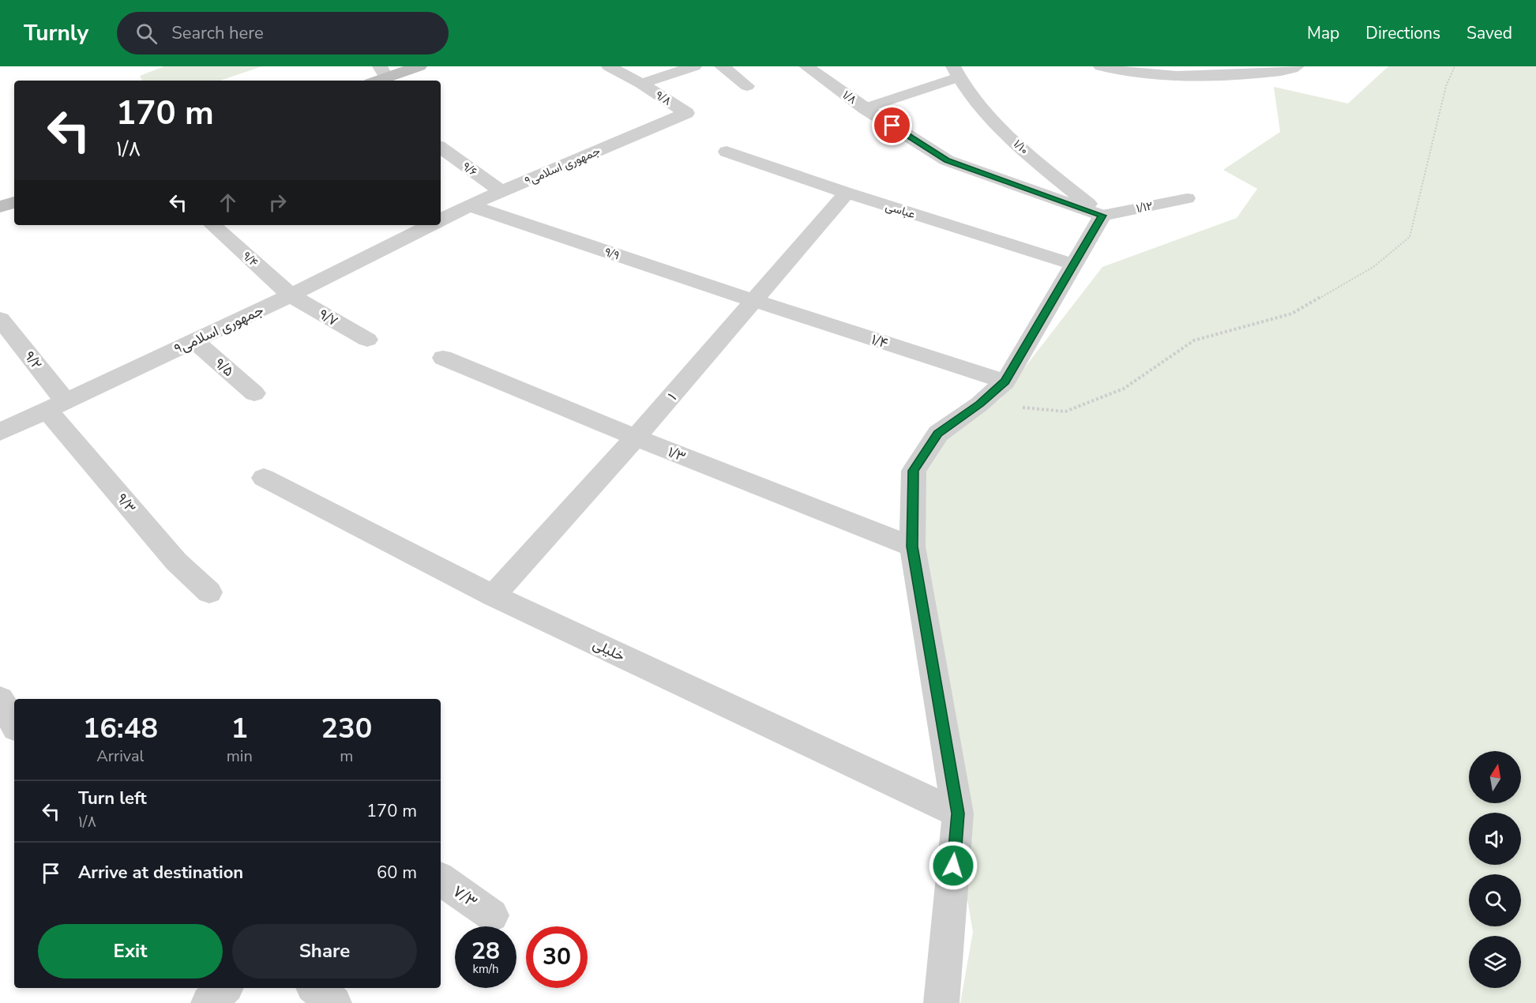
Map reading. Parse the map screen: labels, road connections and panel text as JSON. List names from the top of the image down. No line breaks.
{"streets":{"street":["۱/۸","۹/۸","۱/۱۰","جمهوری اسلامی۹","۹/۶","عباسی","۹/۹","۹/۴","۹/۷","۱/۴","۹/۲","۹/۵","۱","۱/۳","۹/۳","خلیلی","۷/۳"],"lane":["۱/۱۲"]},"crossings":[["۱/۸","۱/۱۰"],["۱/۸","۱/۱۲"],["۹/۸","جمهوری اسلامی۹"],["۱/۱۰","۱/۱۲"],["جمهوری اسلامی۹","۹/۶"],["جمهوری اسلامی۹","۹/۹"],["جمهوری اسلامی۹","۹/۴"],["جمهوری اسلامی۹","۹/۷"],["جمهوری اسلامی۹","۹/۲"],["جمهوری اسلامی۹","۹/۵"],["جمهوری اسلامی۹","۹/۳"],["عباسی","۱"],["۹/۹","۱/۴"],["۹/۹","۱"],["۹/۴","۹/۷"],["۱/۴","۱"],["۹/۲","۹/۳"],["۱","۱/۳"],["۱","خلیلی"]],"north":"top","page":{"header":"Turnly","search":"Search here","nav":["Map","Directions","Saved"],"turn":["170 m","۱/۸"],"eta":["16:48","Arrival","1","min","230","m"],"list":[{"name":"Turn left","note":"۱/۸","value":"170 m"},{"name":"Arrive at destination","value":"60 m"}],"buttons":["Exit","Share"],"speed":"28 km/h","limit":"30"}}
